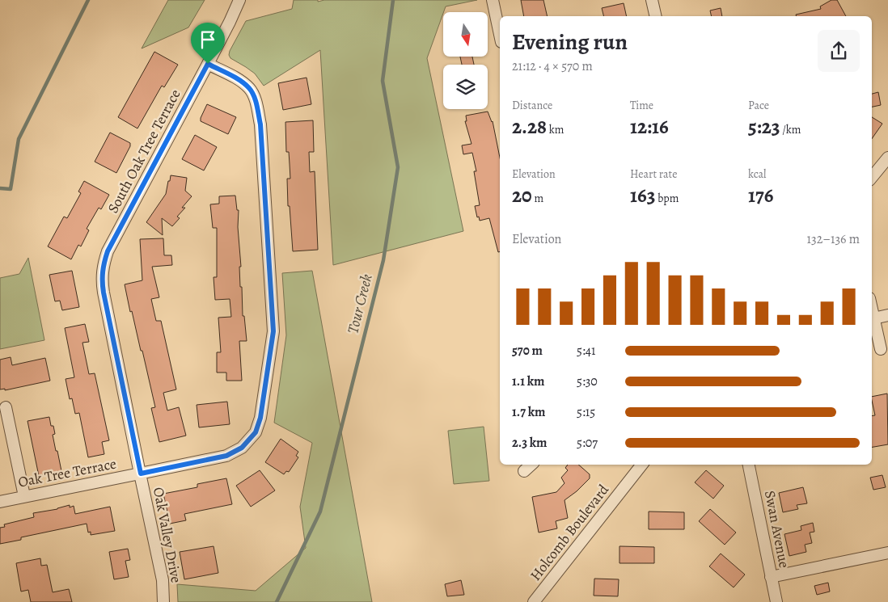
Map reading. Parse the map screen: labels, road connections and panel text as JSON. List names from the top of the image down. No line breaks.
{"streets":{"street":["South Oak Tree Terrace","Oak Tree Terrace","Swan Avenue","Holcomb Boulevard","Oak Valley Drive"]},"crossings":[["South Oak Tree Terrace","Oak Tree Terrace"],["South Oak Tree Terrace","Oak Valley Drive"],["Oak Tree Terrace","Oak Valley Drive"]],"water":["Tour Creek"],"north":"bottom","page":{"heading":["Evening run","21:12 · 4 × 570 m"],"stats":[["Distance","2.28 km"],["Time","12:16"],["Pace","5:23 /km"],["Elevation","20 m"],["Heart rate","163 bpm"],["kcal","176"]],"chart":["Elevation","132–136 m"],"list":[{"name":"570 m","note":"5:41"},{"name":"1.1 km","note":"5:30"},{"name":"1.7 km","note":"5:15"},{"name":"2.3 km","note":"5:07"}]}}
